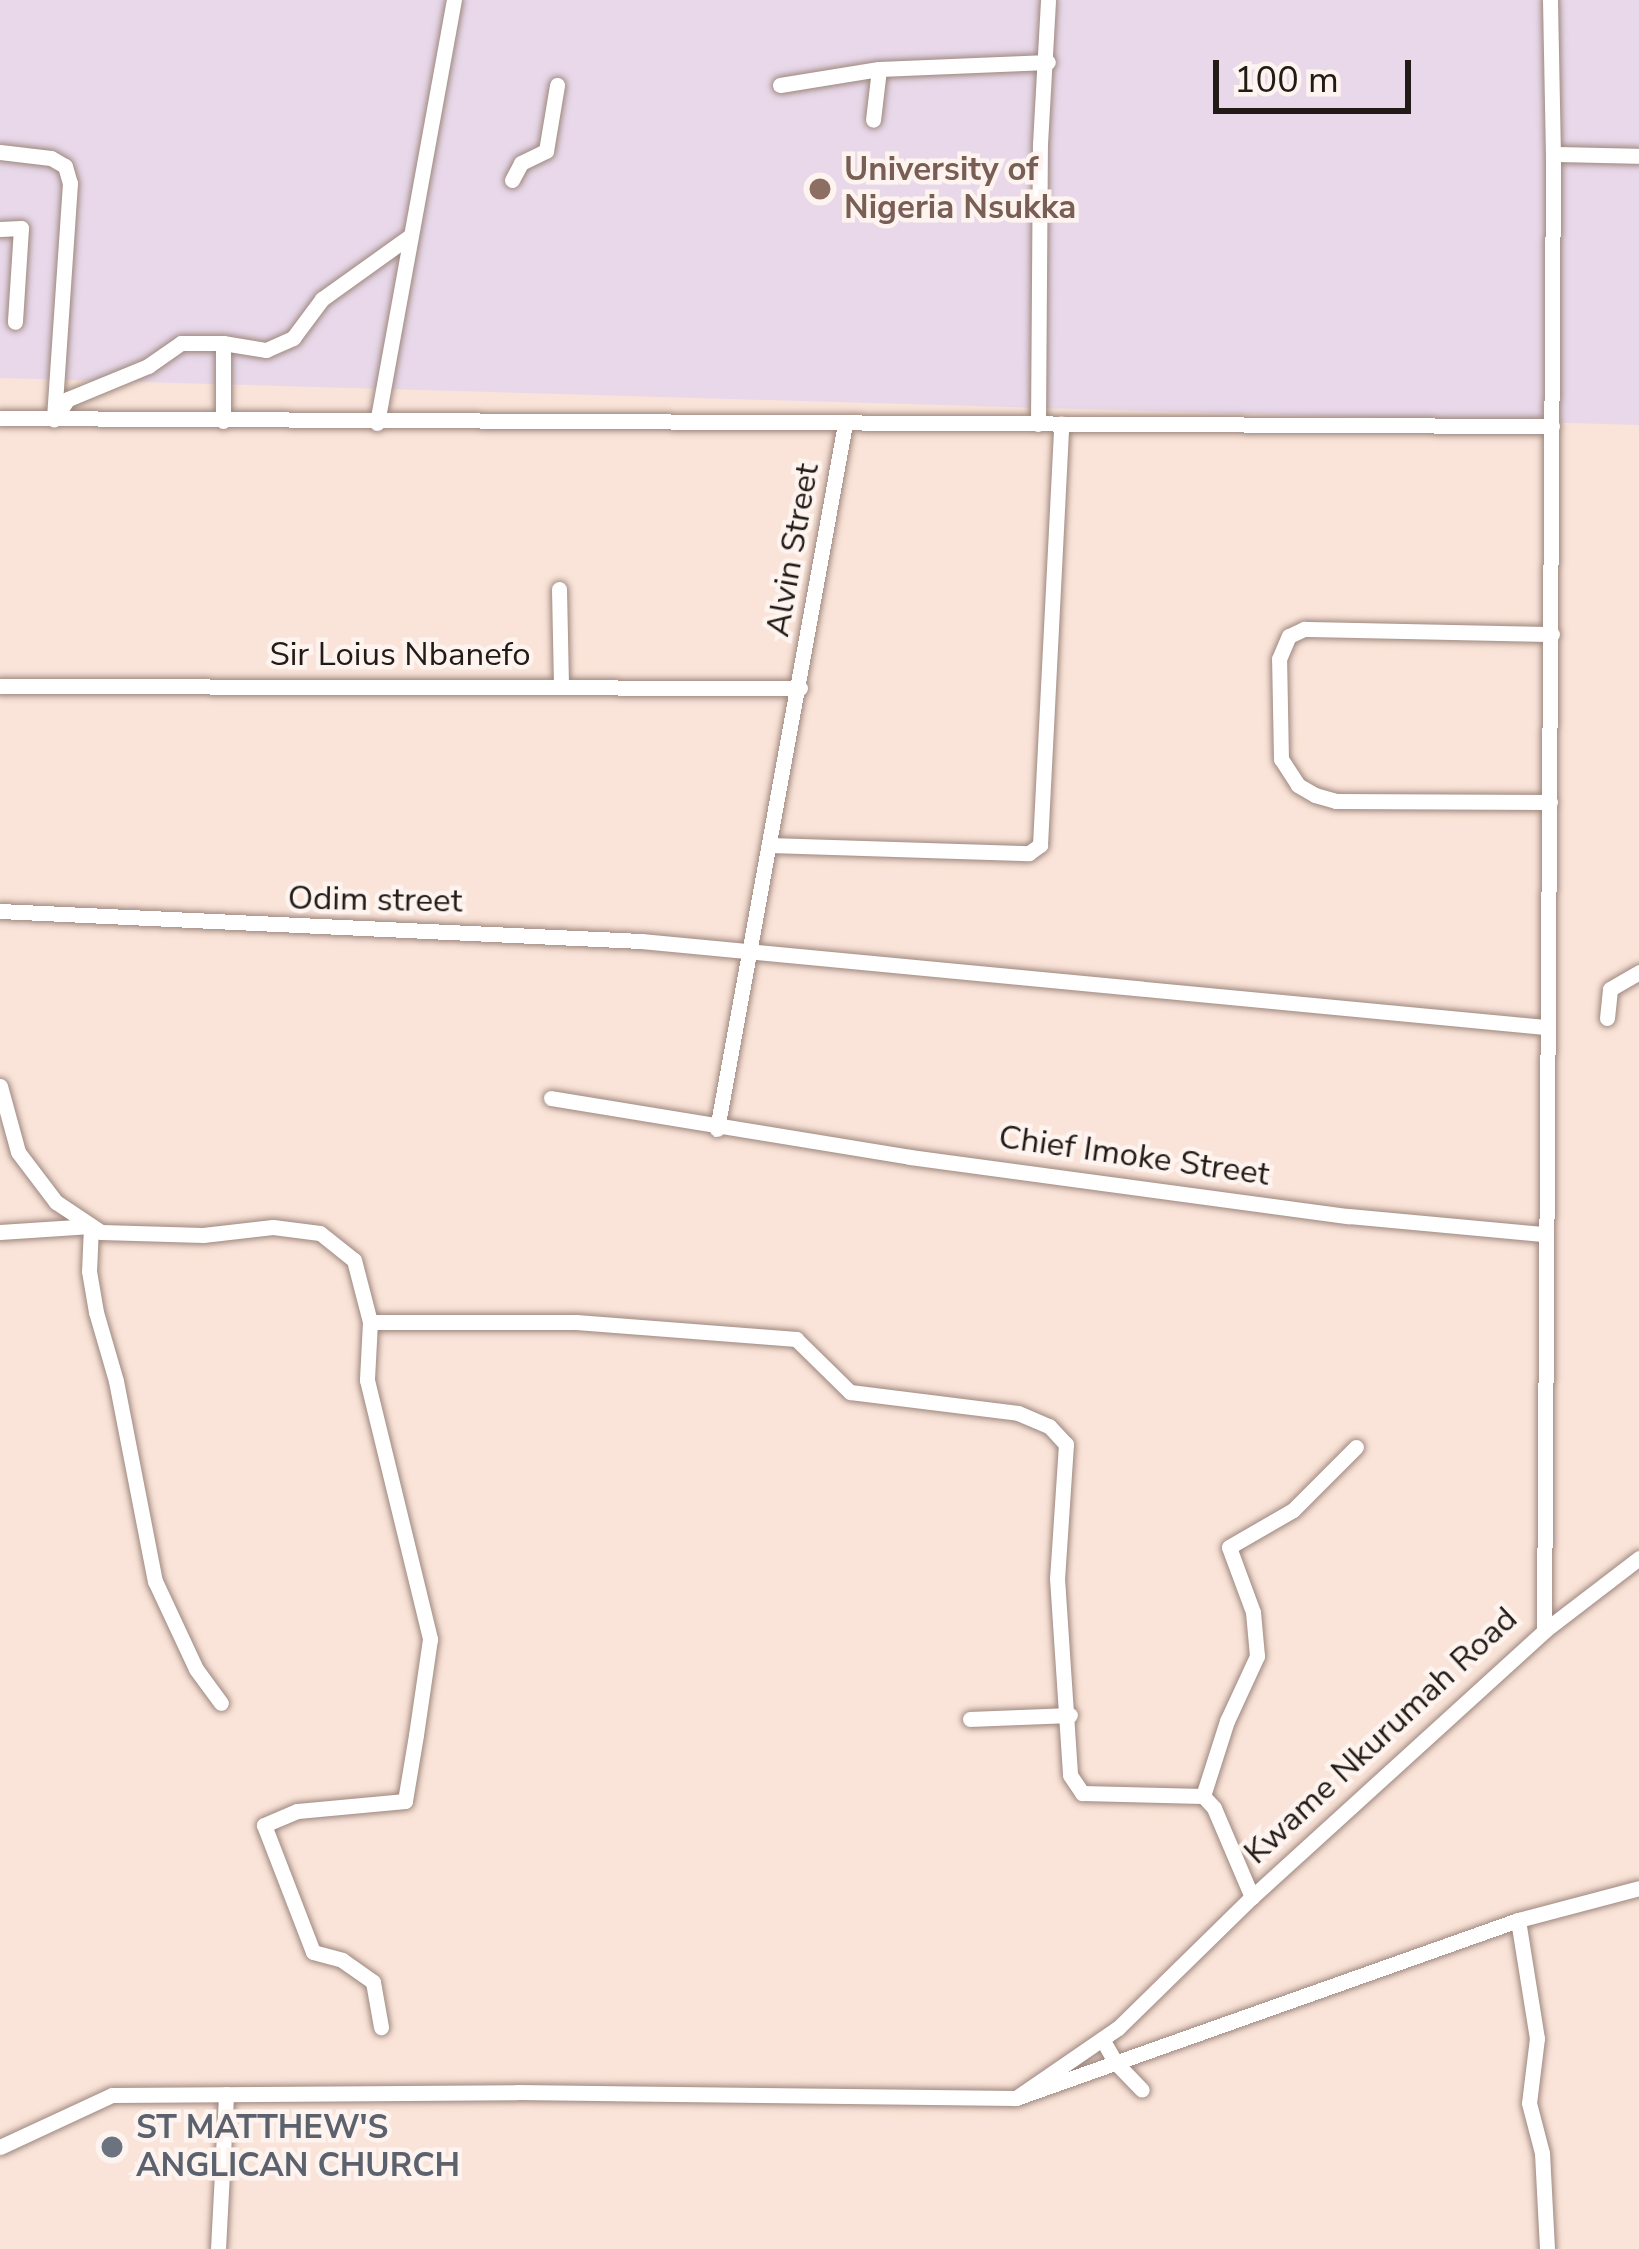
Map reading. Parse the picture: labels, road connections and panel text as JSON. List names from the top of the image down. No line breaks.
{"streets":{"street":["Alvin Street","Sir Loius Nbanefo","Odim street","Chief Imoke Street","Kwame Nkurumah Road"]},"crossings":[["Alvin Street","Sir Loius Nbanefo"],["Alvin Street","Odim street"],["Alvin Street","Chief Imoke Street"],["Odim street","Kwame Nkurumah Road"],["Chief Imoke Street","Kwame Nkurumah Road"]],"places":["University of Nigeria Nsukka","ST MATTHEW'S ANGLICAN CHURCH"],"scale_bar":"100 m"}
